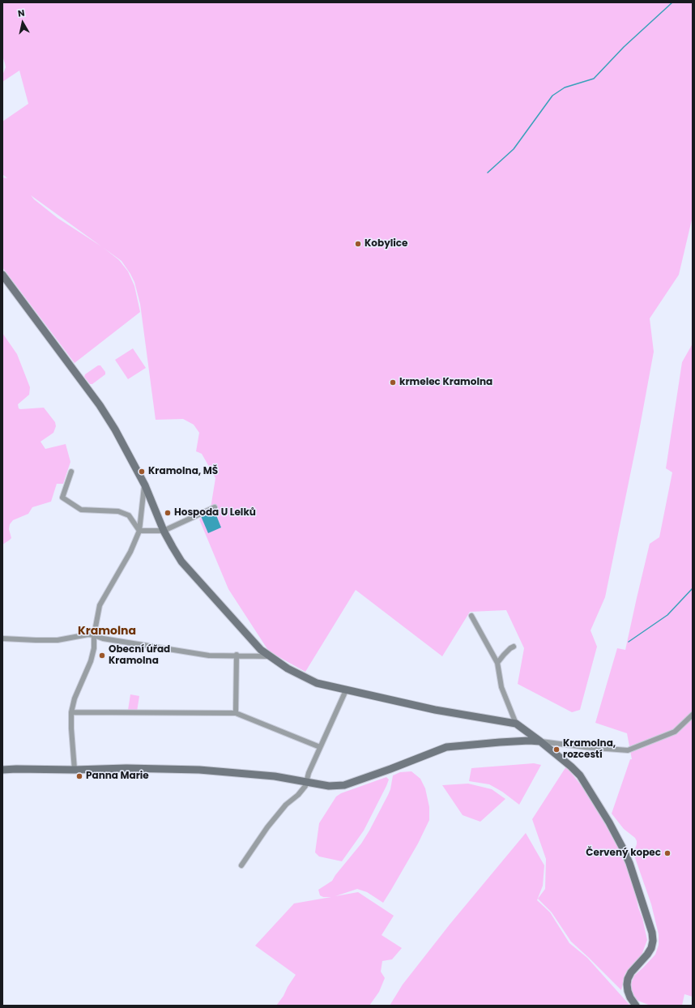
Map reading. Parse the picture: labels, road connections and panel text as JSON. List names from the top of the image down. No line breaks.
{"districts":["Kramolna"],"places":["Kobylice","krmelec Kramolna","Kramolna, MŠ","Hospoda U Lelků","Obecní úřad Kramolna","Kramolna, rozcestí","Panna Marie","Červený kopec"],"north":"top"}
